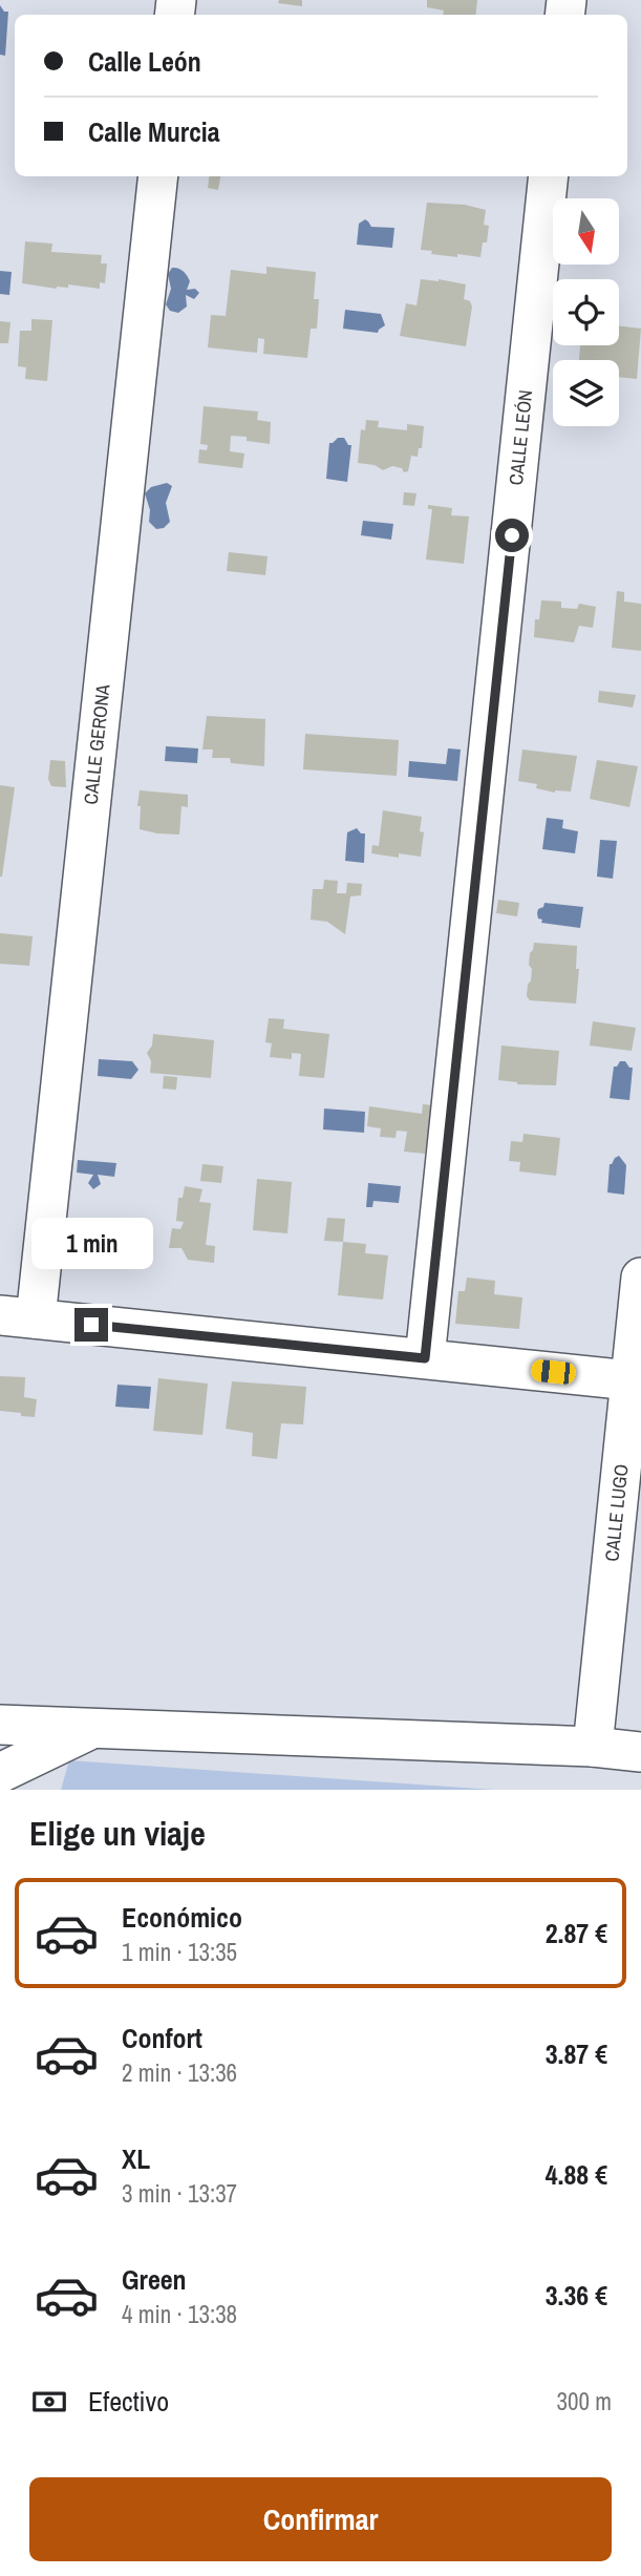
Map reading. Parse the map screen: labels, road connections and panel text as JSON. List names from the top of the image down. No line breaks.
{"streets":{"street":["CALLE LEÓN","CALLE GERONA","CALLE LUGO"]},"north":"bottom","page":{"banner":["Calle León","Calle Murcia"],"bubble":"1 min","heading":"Elige un viaje","list":[{"name":"Económico","note":"1 min · 13:35","value":"2.87 €"},{"name":"Confort","note":"2 min · 13:36","value":"3.87 €"},{"name":"XL","note":"3 min · 13:37","value":"4.88 €"},{"name":"Green","note":"4 min · 13:38","value":"3.36 €"}],"pay":["Efectivo","300 m"],"buttons":"Confirmar"}}
